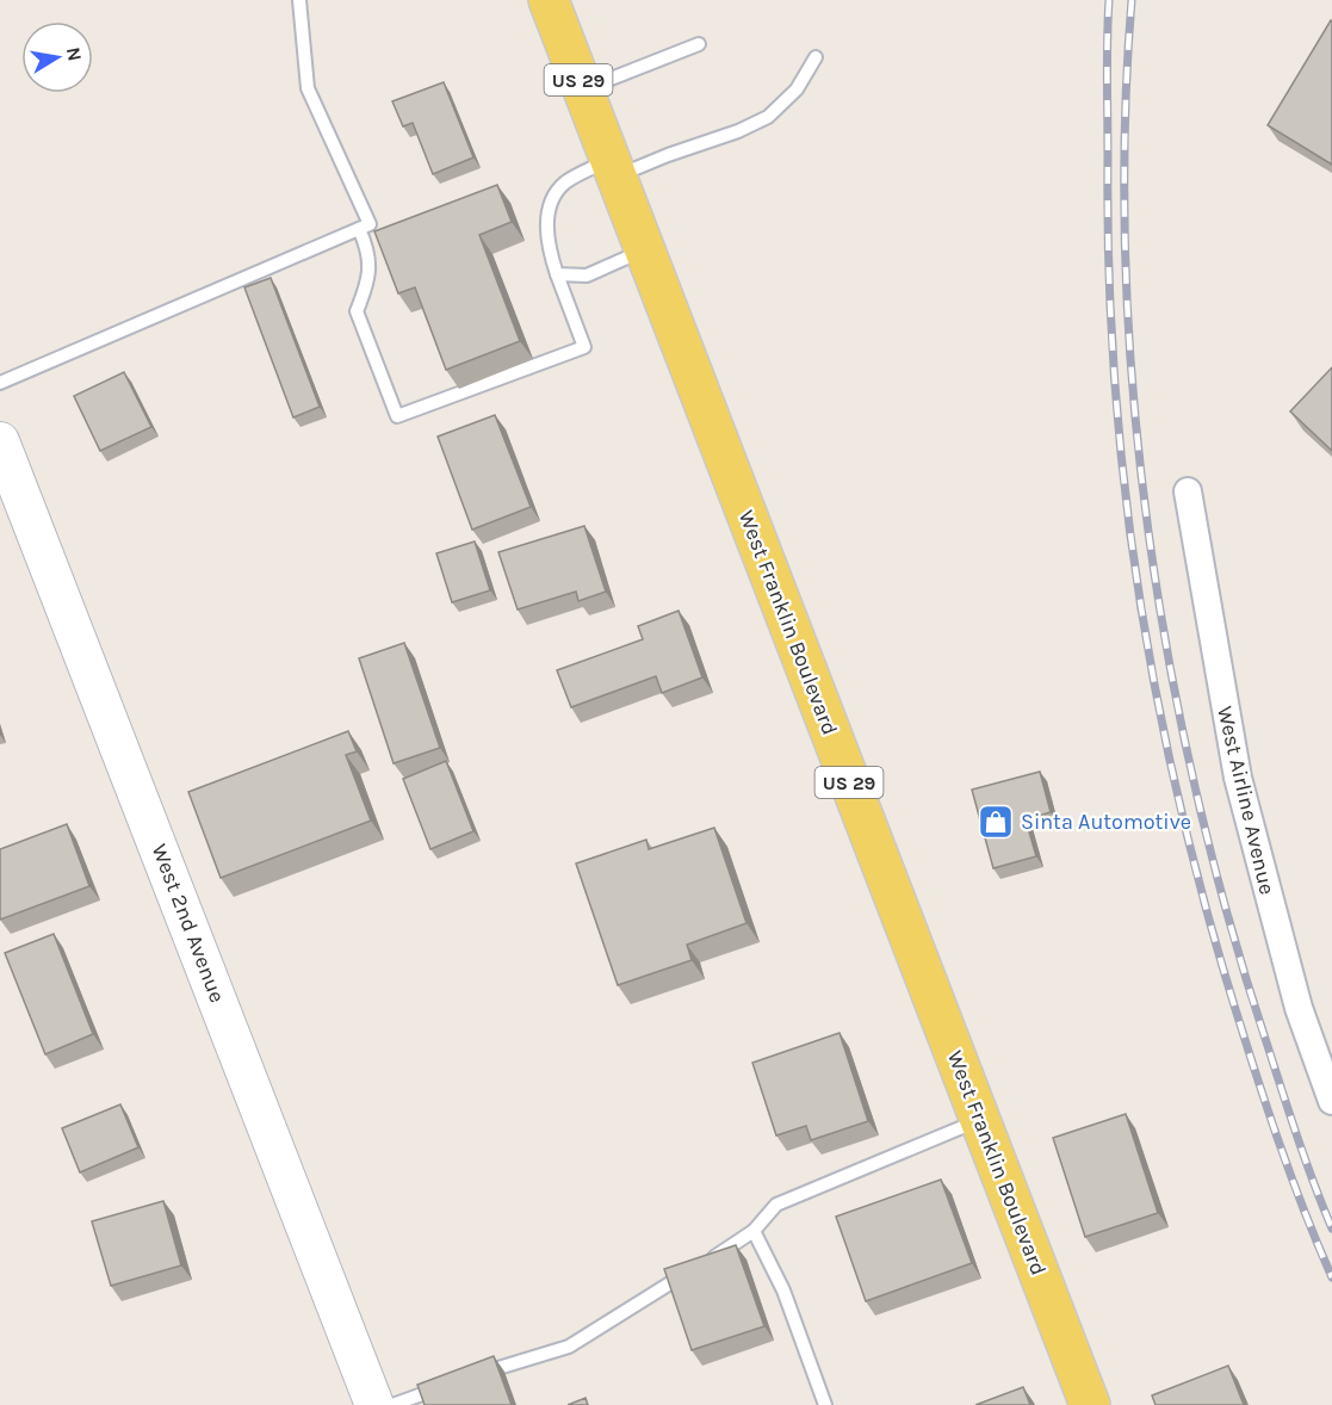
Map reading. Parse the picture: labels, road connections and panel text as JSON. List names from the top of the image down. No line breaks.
{"streets":{"main road":["US 29","West Franklin Boulevard"],"street":["West Airline Avenue","West 2nd Avenue"]},"places":{"shop":["Sinta Automotive"]},"north":"right"}
